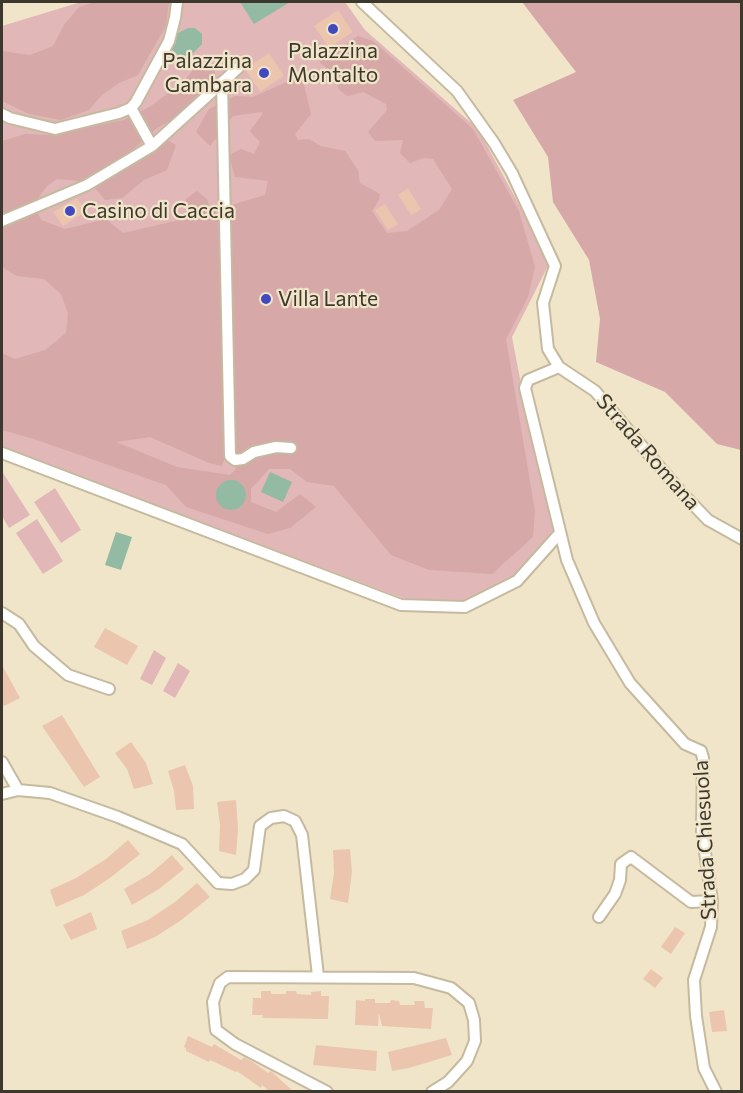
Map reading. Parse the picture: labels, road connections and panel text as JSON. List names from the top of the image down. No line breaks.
{"streets":{"street":["Strada Romana","Strada Chiesuola"]},"crossings":[["Strada Romana","Strada Chiesuola"]],"places":["Palazzina Montalto","Palazzina Gambara","Casino di Caccia","Villa Lante"]}
